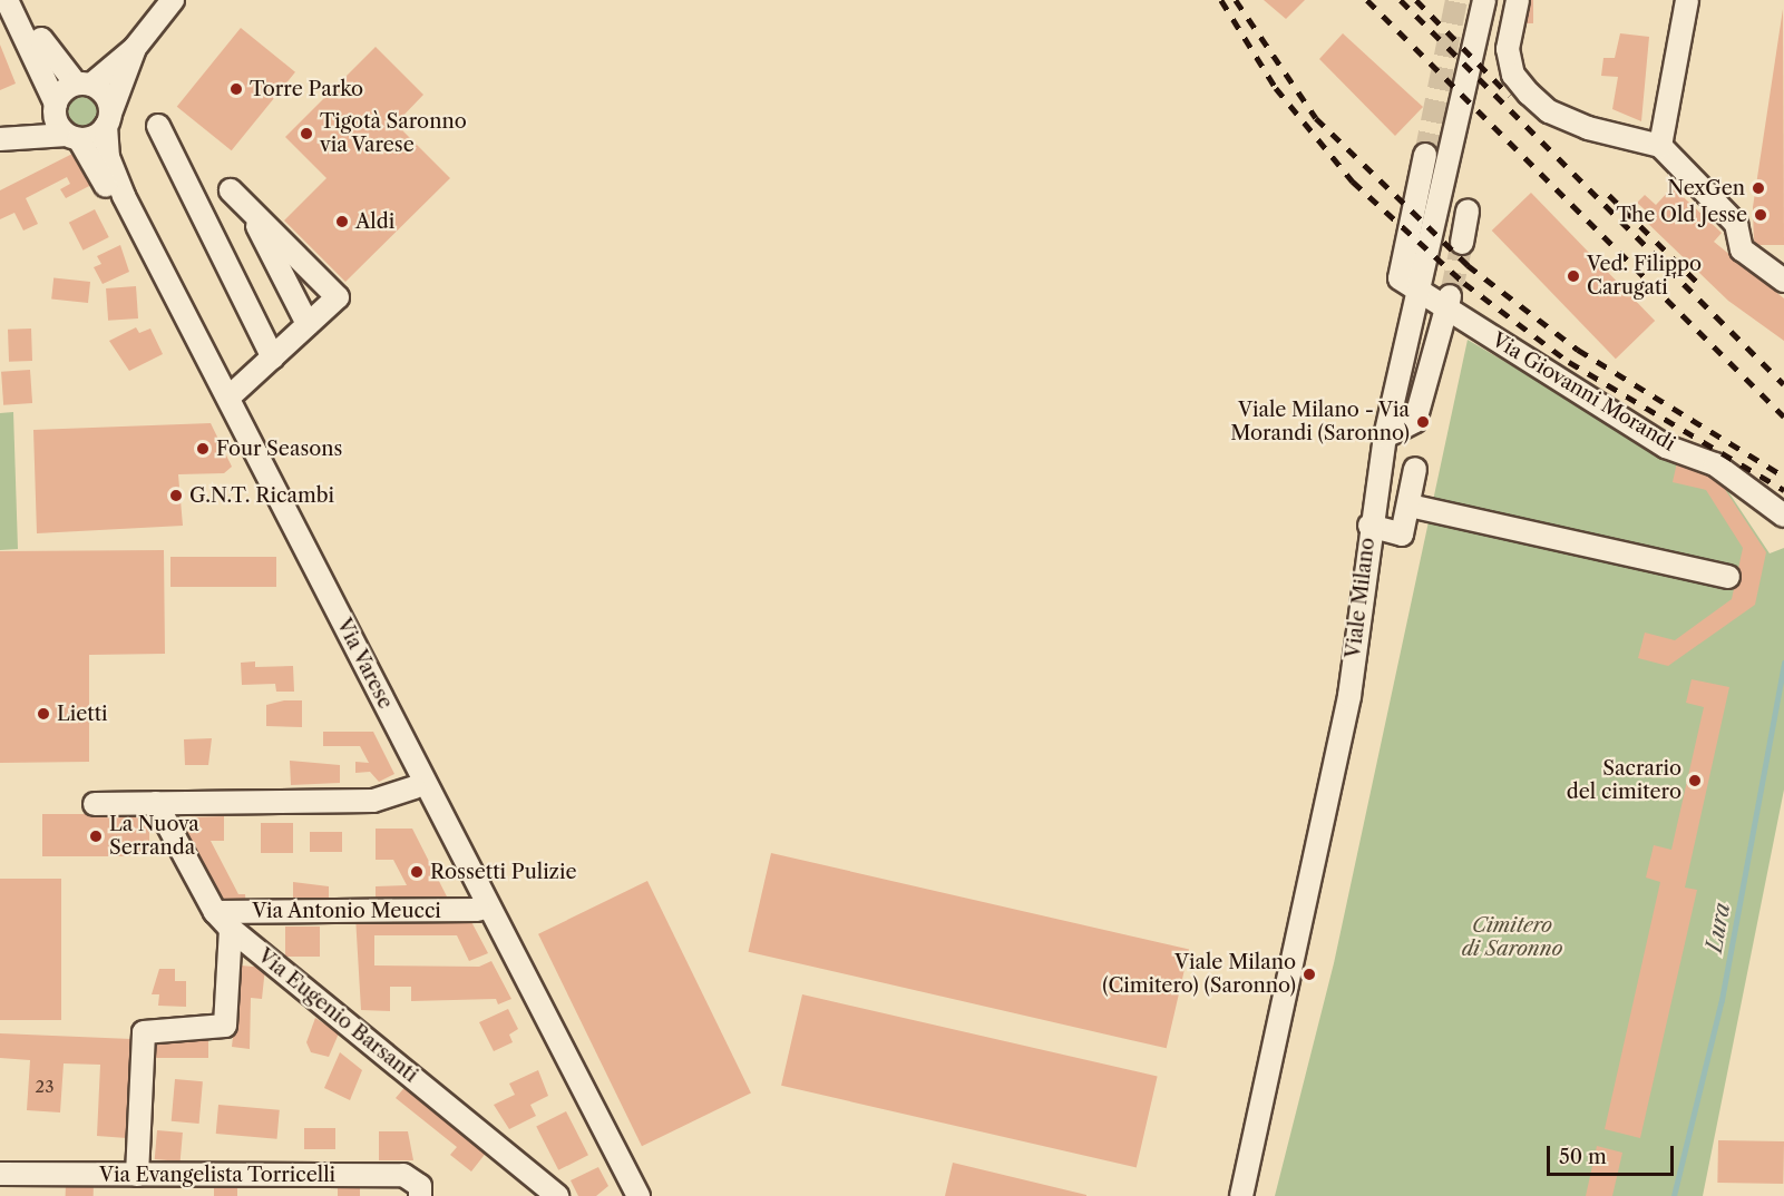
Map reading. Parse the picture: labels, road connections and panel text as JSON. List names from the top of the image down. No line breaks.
{"streets":{"street":["Via Giovanni Morandi","Viale Milano","Via Varese","Via Antonio Meucci","Via Eugenio Barsanti","Via Evangelista Torricelli"]},"crossings":[["Via Giovanni Morandi","Viale Milano"],["Via Varese","Via Antonio Meucci"],["Via Antonio Meucci","Via Eugenio Barsanti"]],"water":["Lura"],"parks":["Cimitero di Saronno"],"places":["Torre Parko","Tigotà Saronno via Varese","NexGen","The Old Jesse","Aldi","Ved. Filippo Carugati","Viale Milano - Via Morandi (Saronno)","Four Seasons","G.N.T. Ricambi","Lietti","Sacrario del cimitero","La Nuova Serranda","Rossetti Pulizie","Viale Milano (Cimitero) (Saronno)"],"house_numbers":["23"],"scale_bar":"50 m"}
